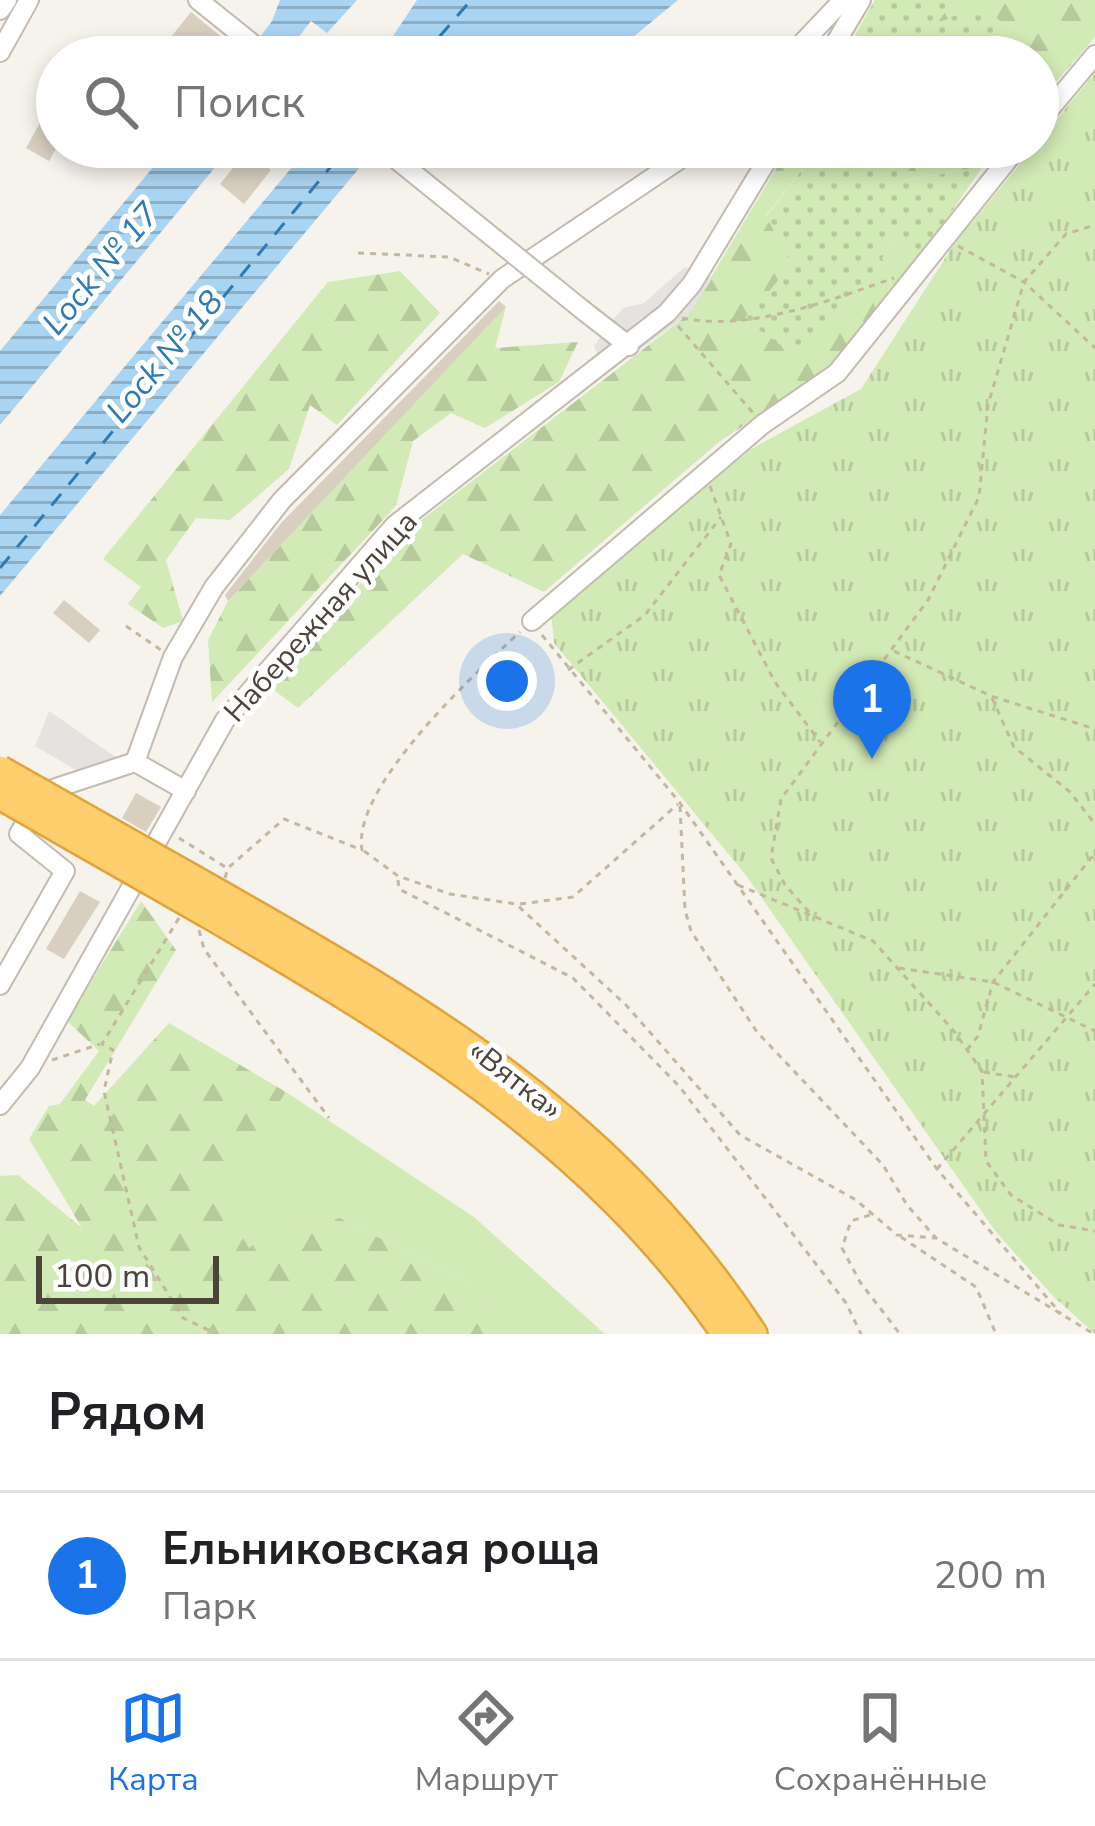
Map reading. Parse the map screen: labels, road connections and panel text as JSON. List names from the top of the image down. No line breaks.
{"streets":{"highway":["«Вятка»"],"street":["Набережная улица"]},"water":["Lock № 17","Lock № 18"],"scale_bar":"100 m","page":{"search":"Поиск","pins":"1","scale":"100 m","heading":"Рядом","list":[{"mark":"1","name":"Ельниковская роща","note":"Парк","value":"200 m"}],"nav":["Карта","Маршрут","Сохранённые"]}}
